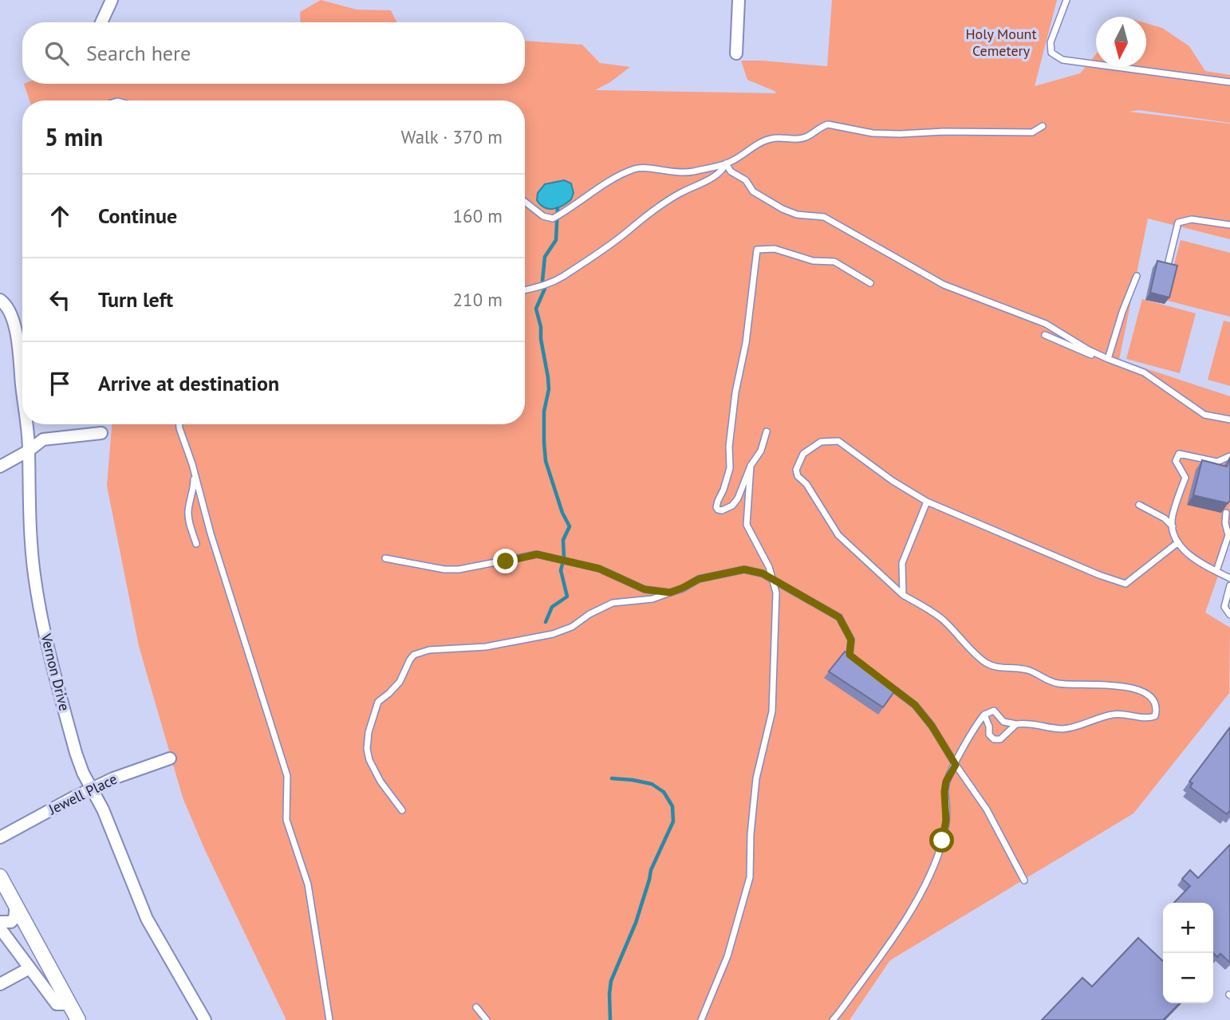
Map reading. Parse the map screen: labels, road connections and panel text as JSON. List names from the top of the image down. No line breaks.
{"streets":{"street":["Vernon Drive","Jewell Place"]},"crossings":[["Vernon Drive","Jewell Place"]],"parks":["Holy Mount Cemetery"],"north":"bottom","page":{"search":"Search here","heading":["5 min","Walk · 370 m"],"list":[["Continue","160 m"],["Turn left","210 m"],"Arrive at destination"],"map_buttons":["+","−"]}}
